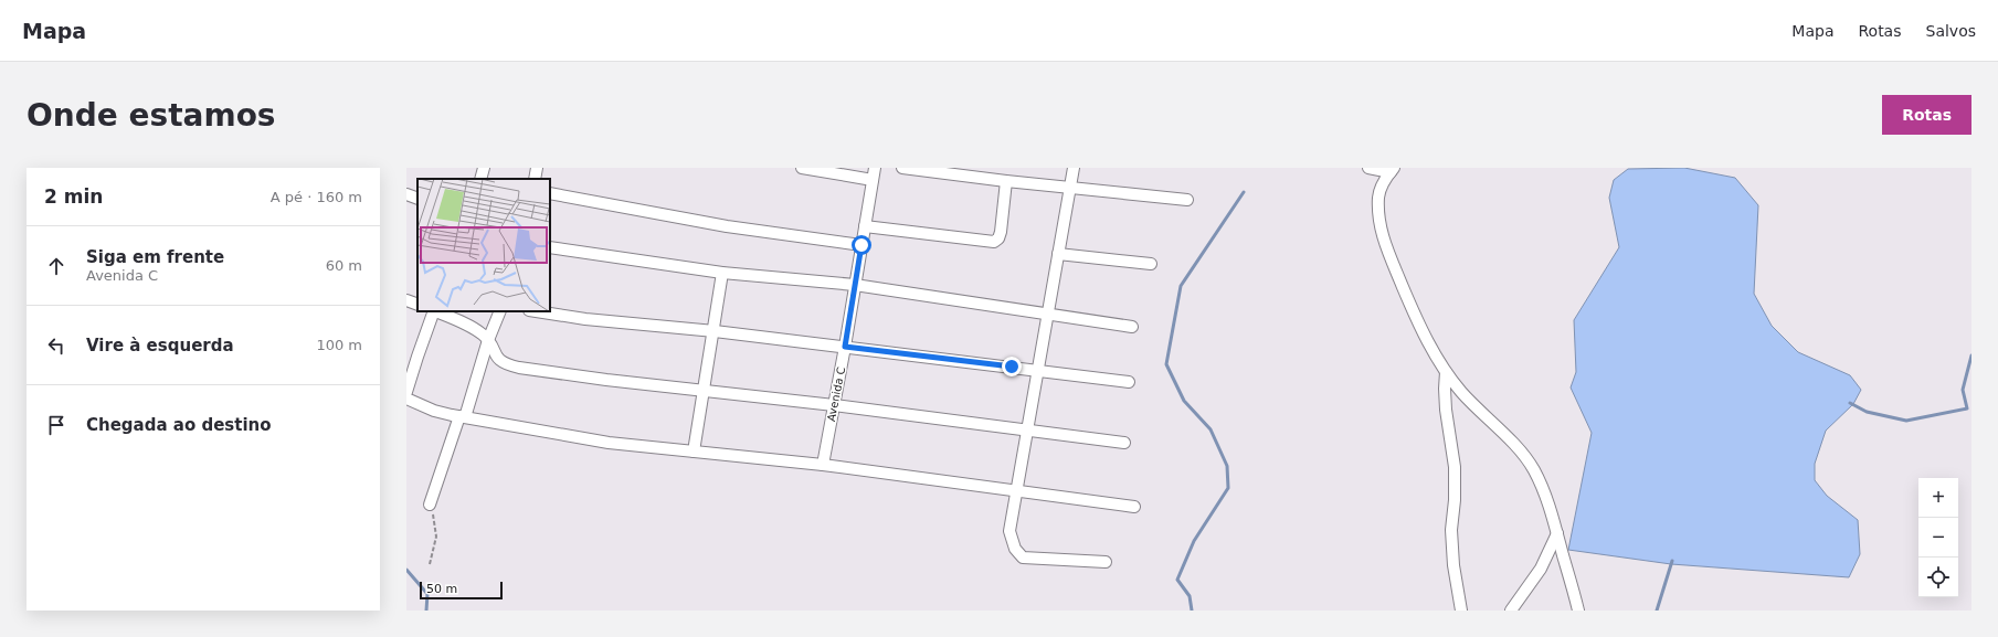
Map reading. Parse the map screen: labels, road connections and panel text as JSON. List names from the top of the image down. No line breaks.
{"streets":{"street":["Avenida C"]},"scale_bar":"50 m","page":{"header":"Mapa","nav":["Mapa","Rotas","Salvos"],"buttons":"Rotas","title":"Onde estamos","heading":["2 min","A pé · 160 m"],"list":[["Siga em frente","Avenida C","60 m"],["Vire à esquerda","100 m"],"Chegada ao destino"],"map_buttons":["+","−"],"scale":"50 m"}}
